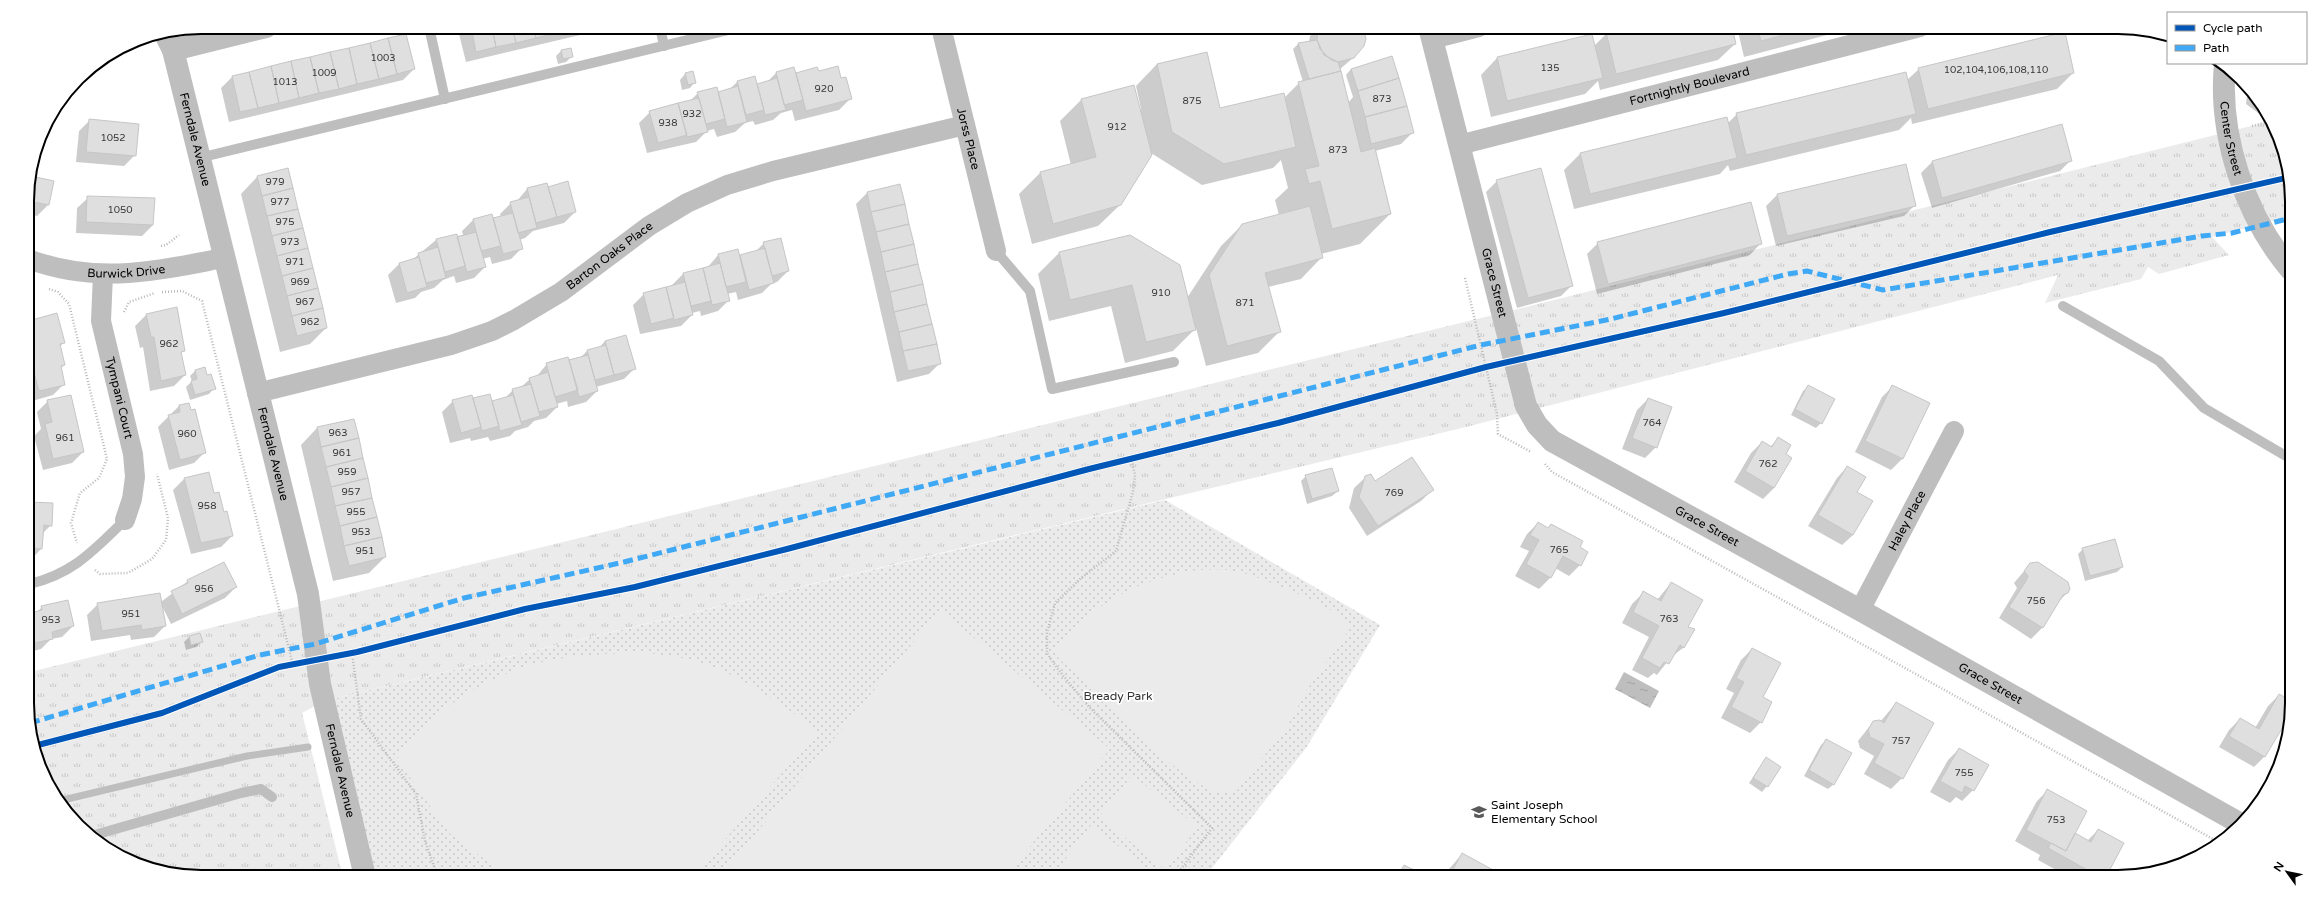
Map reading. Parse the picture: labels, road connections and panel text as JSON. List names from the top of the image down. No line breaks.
{"streets":{"street":["Fortnightly Boulevard","Center Street","Ferndale Avenue","Jorss Place","Barton Oaks Place","Burwick Drive","Grace Street","Tympani Court","Haley Place"]},"crossings":[["Fortnightly Boulevard","Grace Street"],["Ferndale Avenue","Barton Oaks Place"],["Ferndale Avenue","Burwick Drive"],["Jorss Place","Barton Oaks Place"],["Burwick Drive","Tympani Court"],["Grace Street","Haley Place"]],"parks":["Bready Park"],"places":{"school or university":["Saint Joseph Elementary School"]},"house_numbers":["1003","135","102,104,106,108,110","1009","1013","920","873","875","932","938","912","1052","873","979","977","1050","975","973","971","969","910","967","871","962","962","764","963","960","961","961","762","959","957","769","958","955","953","765","951","956","756","951","763","953","757","755","753"],"legend":["Cycle path","Path"],"north":"top left"}
